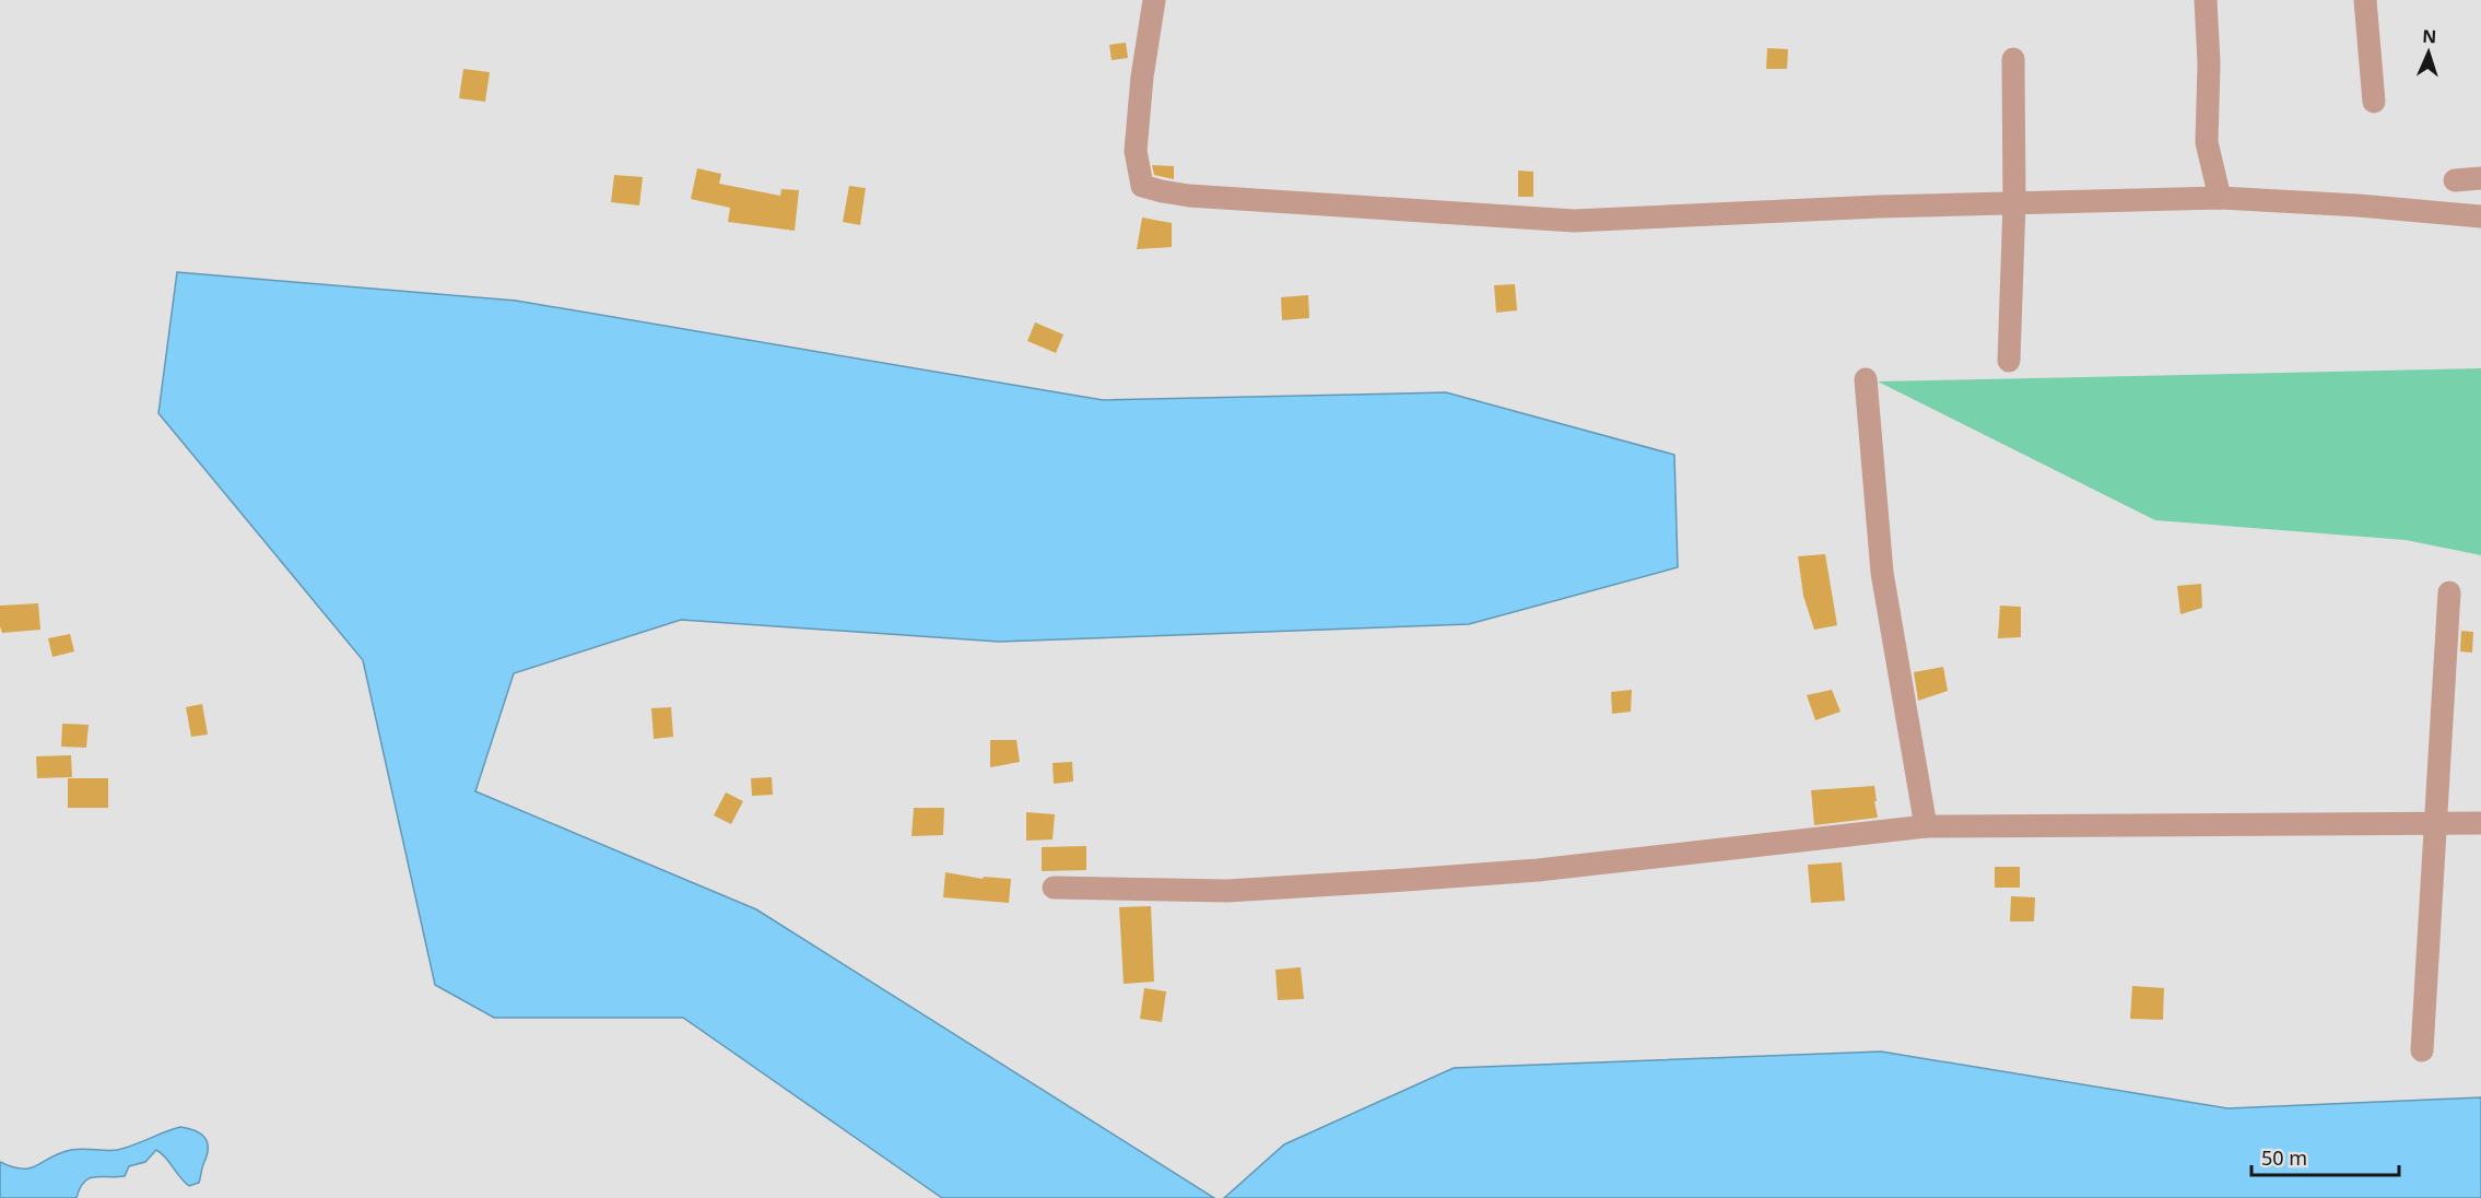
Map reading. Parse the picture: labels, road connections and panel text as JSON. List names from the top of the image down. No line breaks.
{"scale_bar":"50 m","north":"top"}
